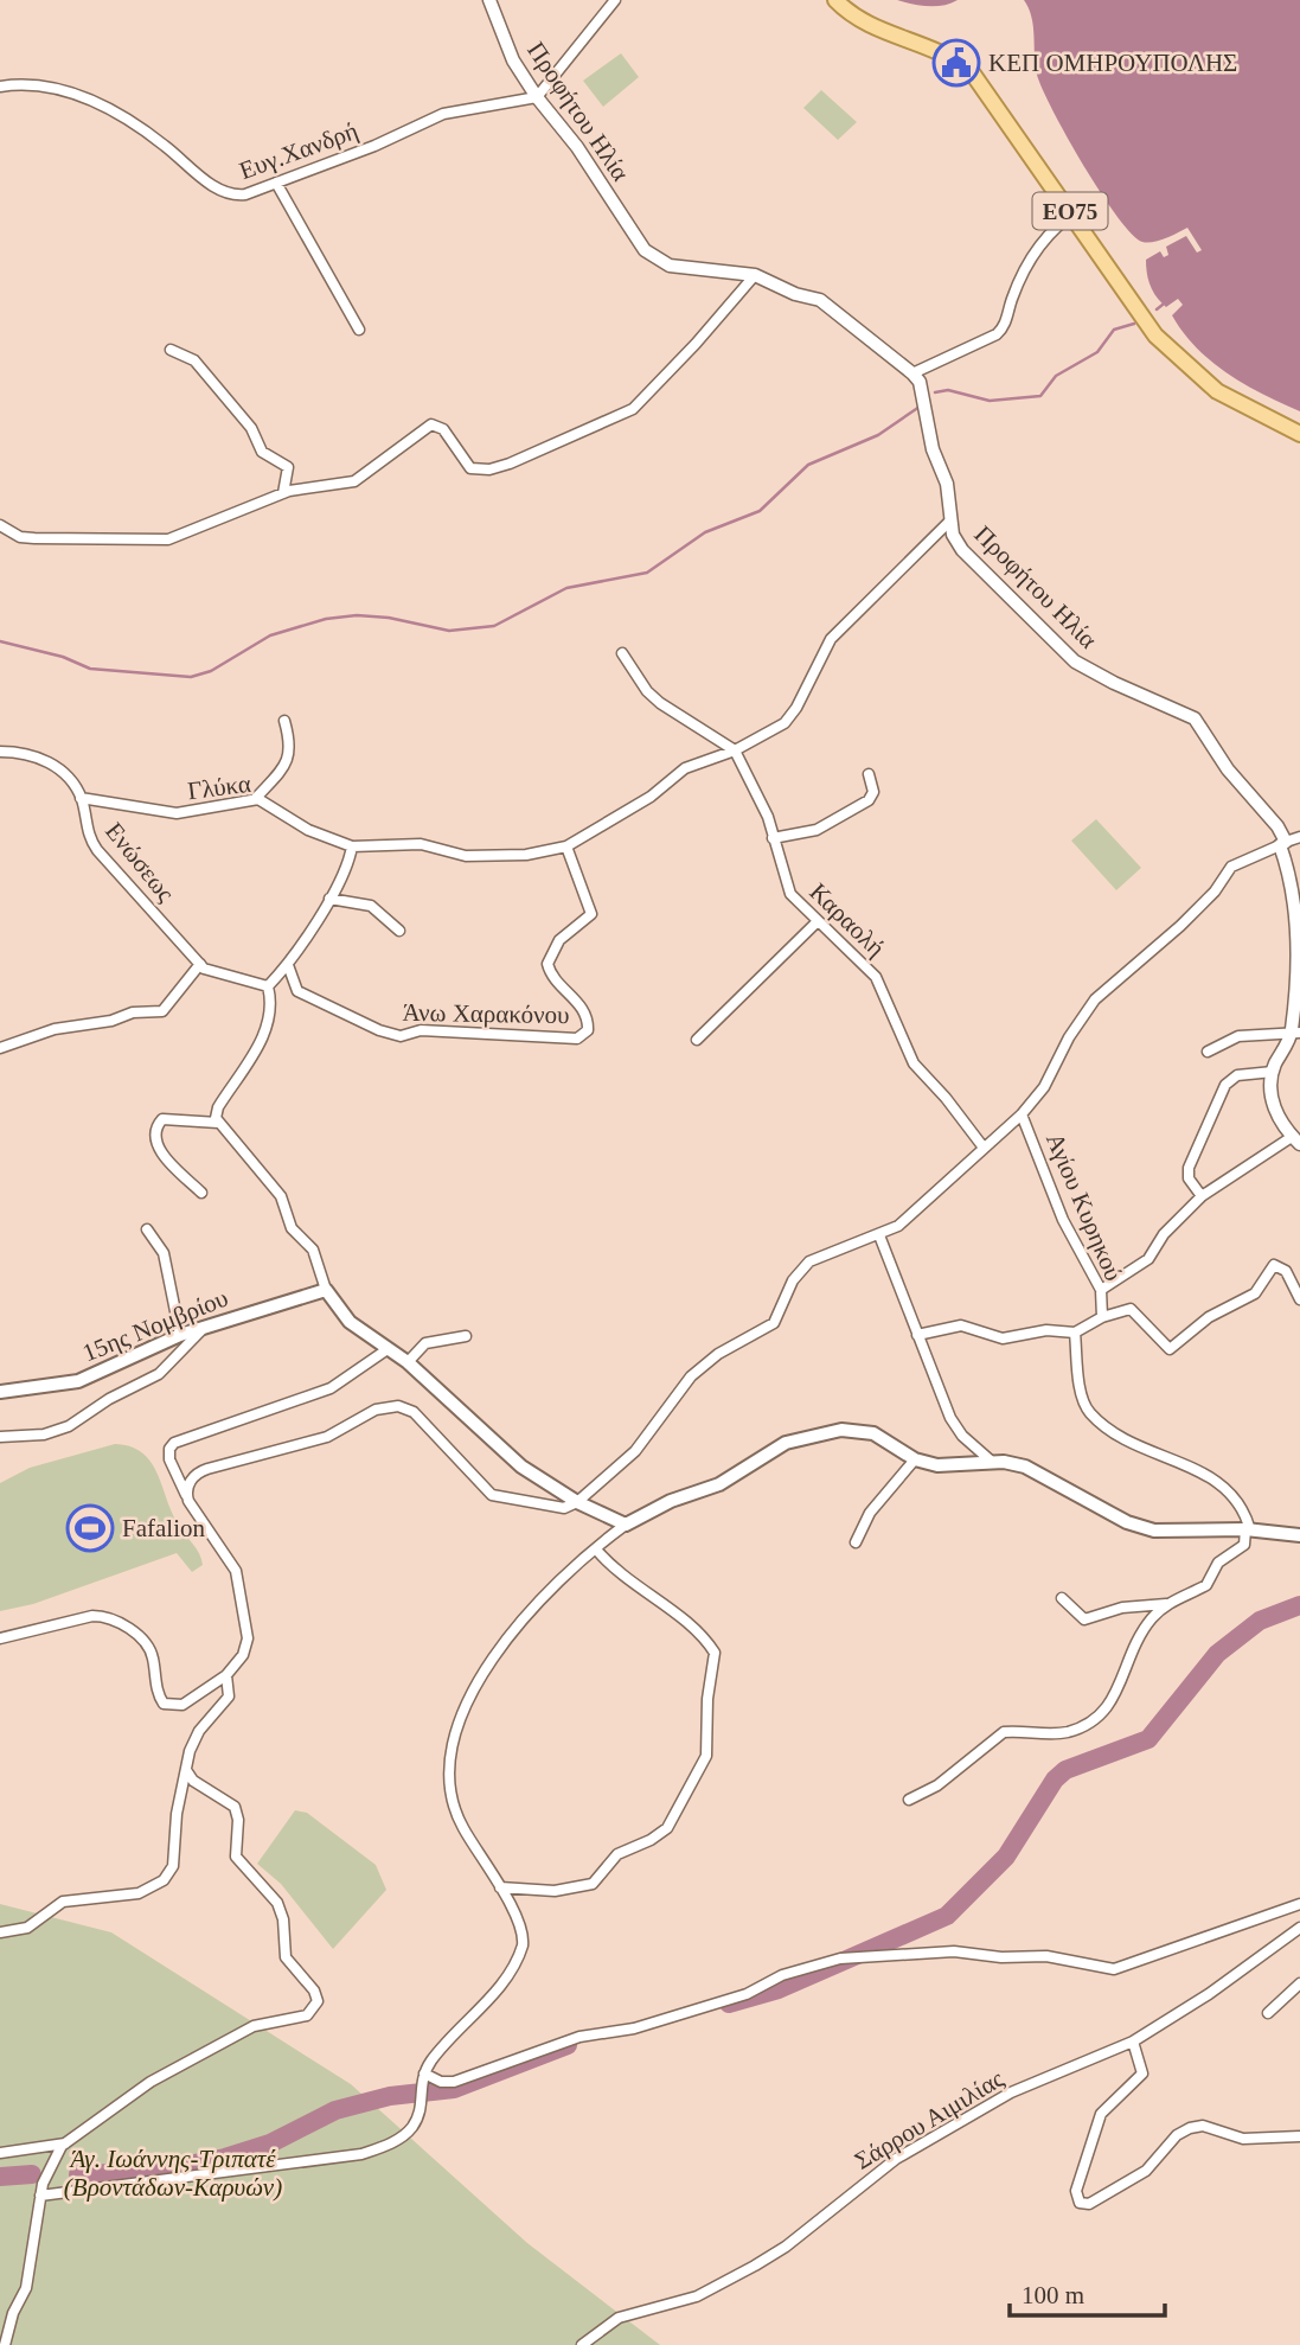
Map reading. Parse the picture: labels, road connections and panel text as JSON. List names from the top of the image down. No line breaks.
{"streets":{"main road":["ΕΟ75","15ης Νομβρίου"],"street":["Προφήτου Ηλία","Ευγ.Χανδρή","Γλύκα","Ενώσεως","Καραολή","Άνω Χαρακόνου","Αγίου Κυρηκού","Σάρρου Αιμιλίας"]},"crossings":[["Προφήτου Ηλία","Ευγ.Χανδρή"],["Γλύκα","Ενώσεως"]],"parks":["Άγ. Ιωάννης-Τριπατέ (Βροντάδων-Καρυών)"],"places":{"public building":["ΚΕΠ ΟΜΗΡΟΥΠΟΛΗΣ"],"sports":["Fafalion"]},"scale_bar":"100 m"}
